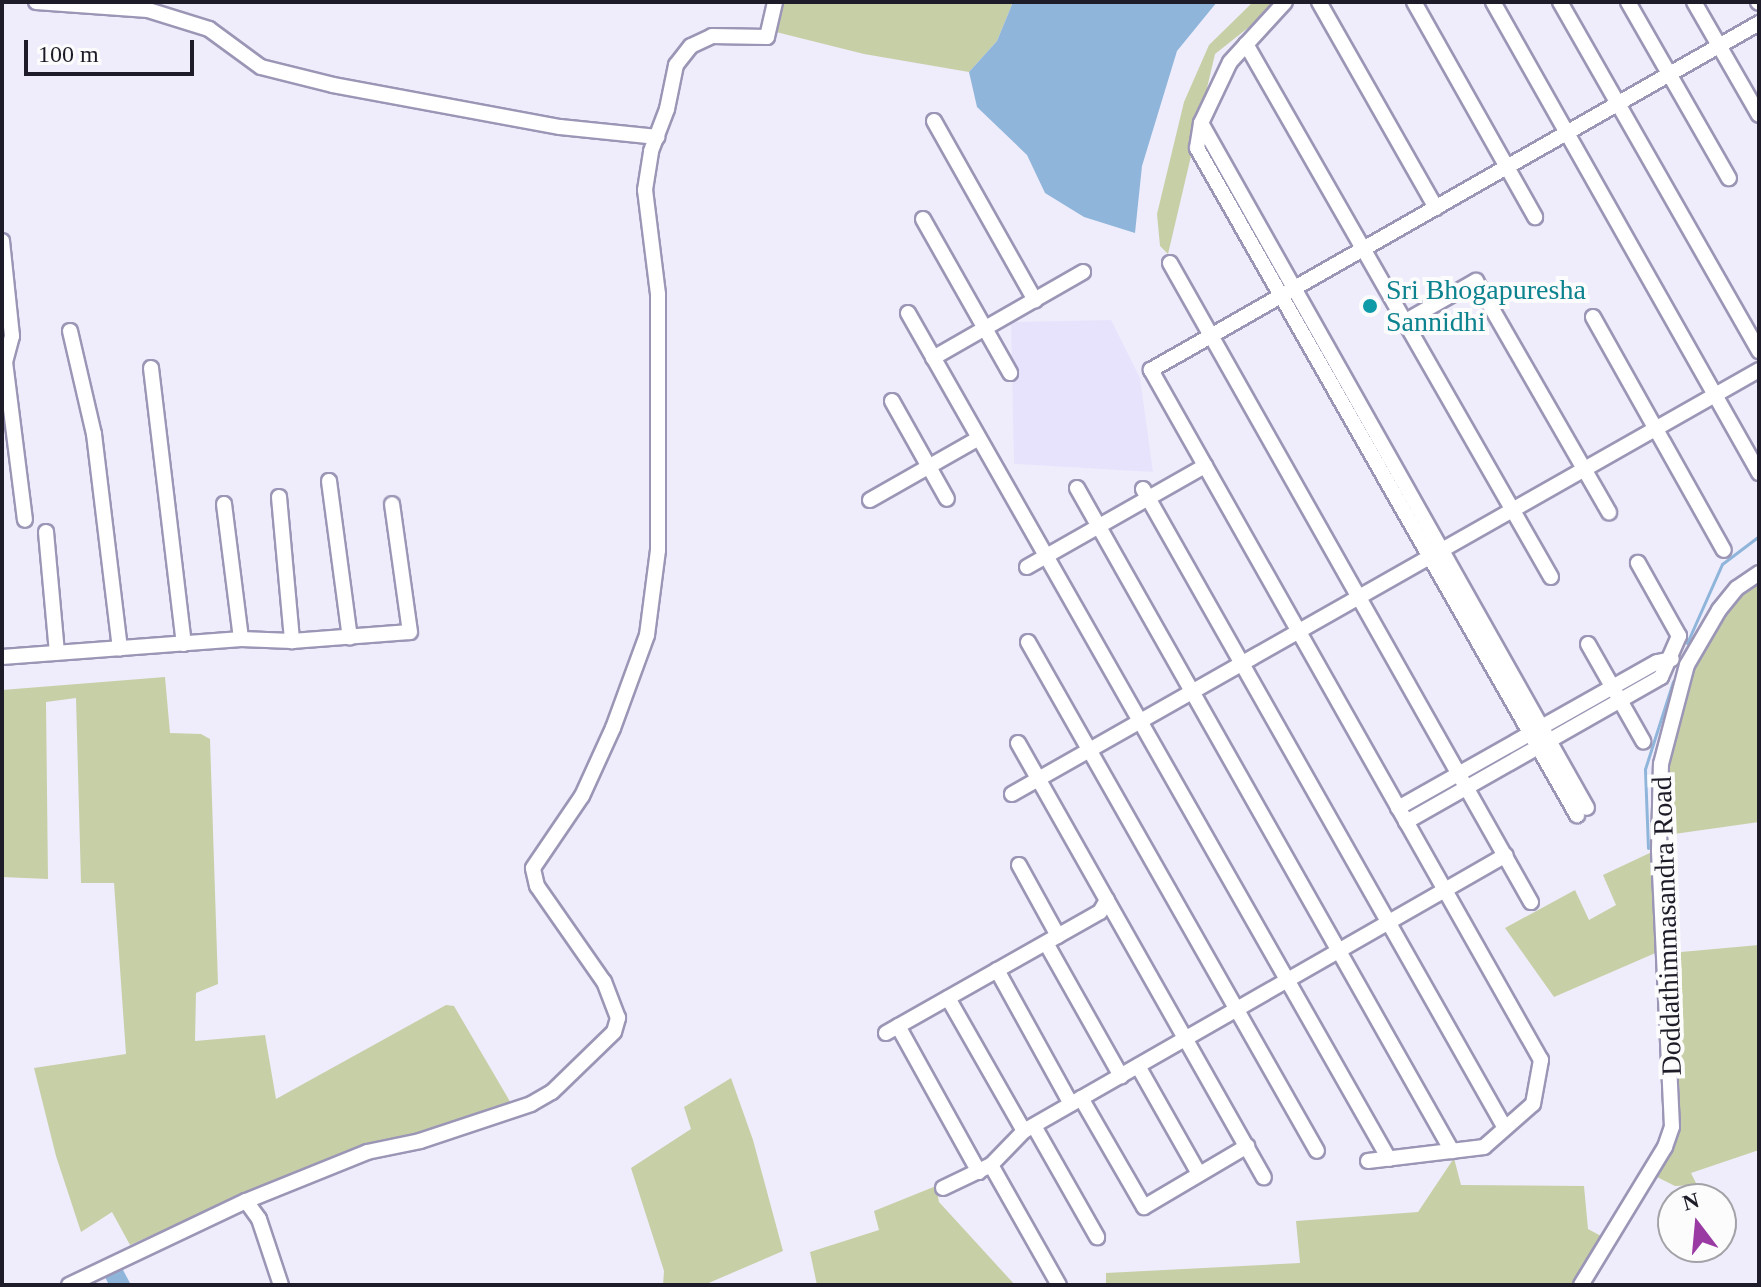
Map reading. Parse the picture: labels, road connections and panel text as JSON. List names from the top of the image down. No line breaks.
{"streets":{"street":["Doddathimmasandra Road"]},"places":["Sri Bhogapuresha Sannidhi"],"scale_bar":"100 m","north":"top"}
